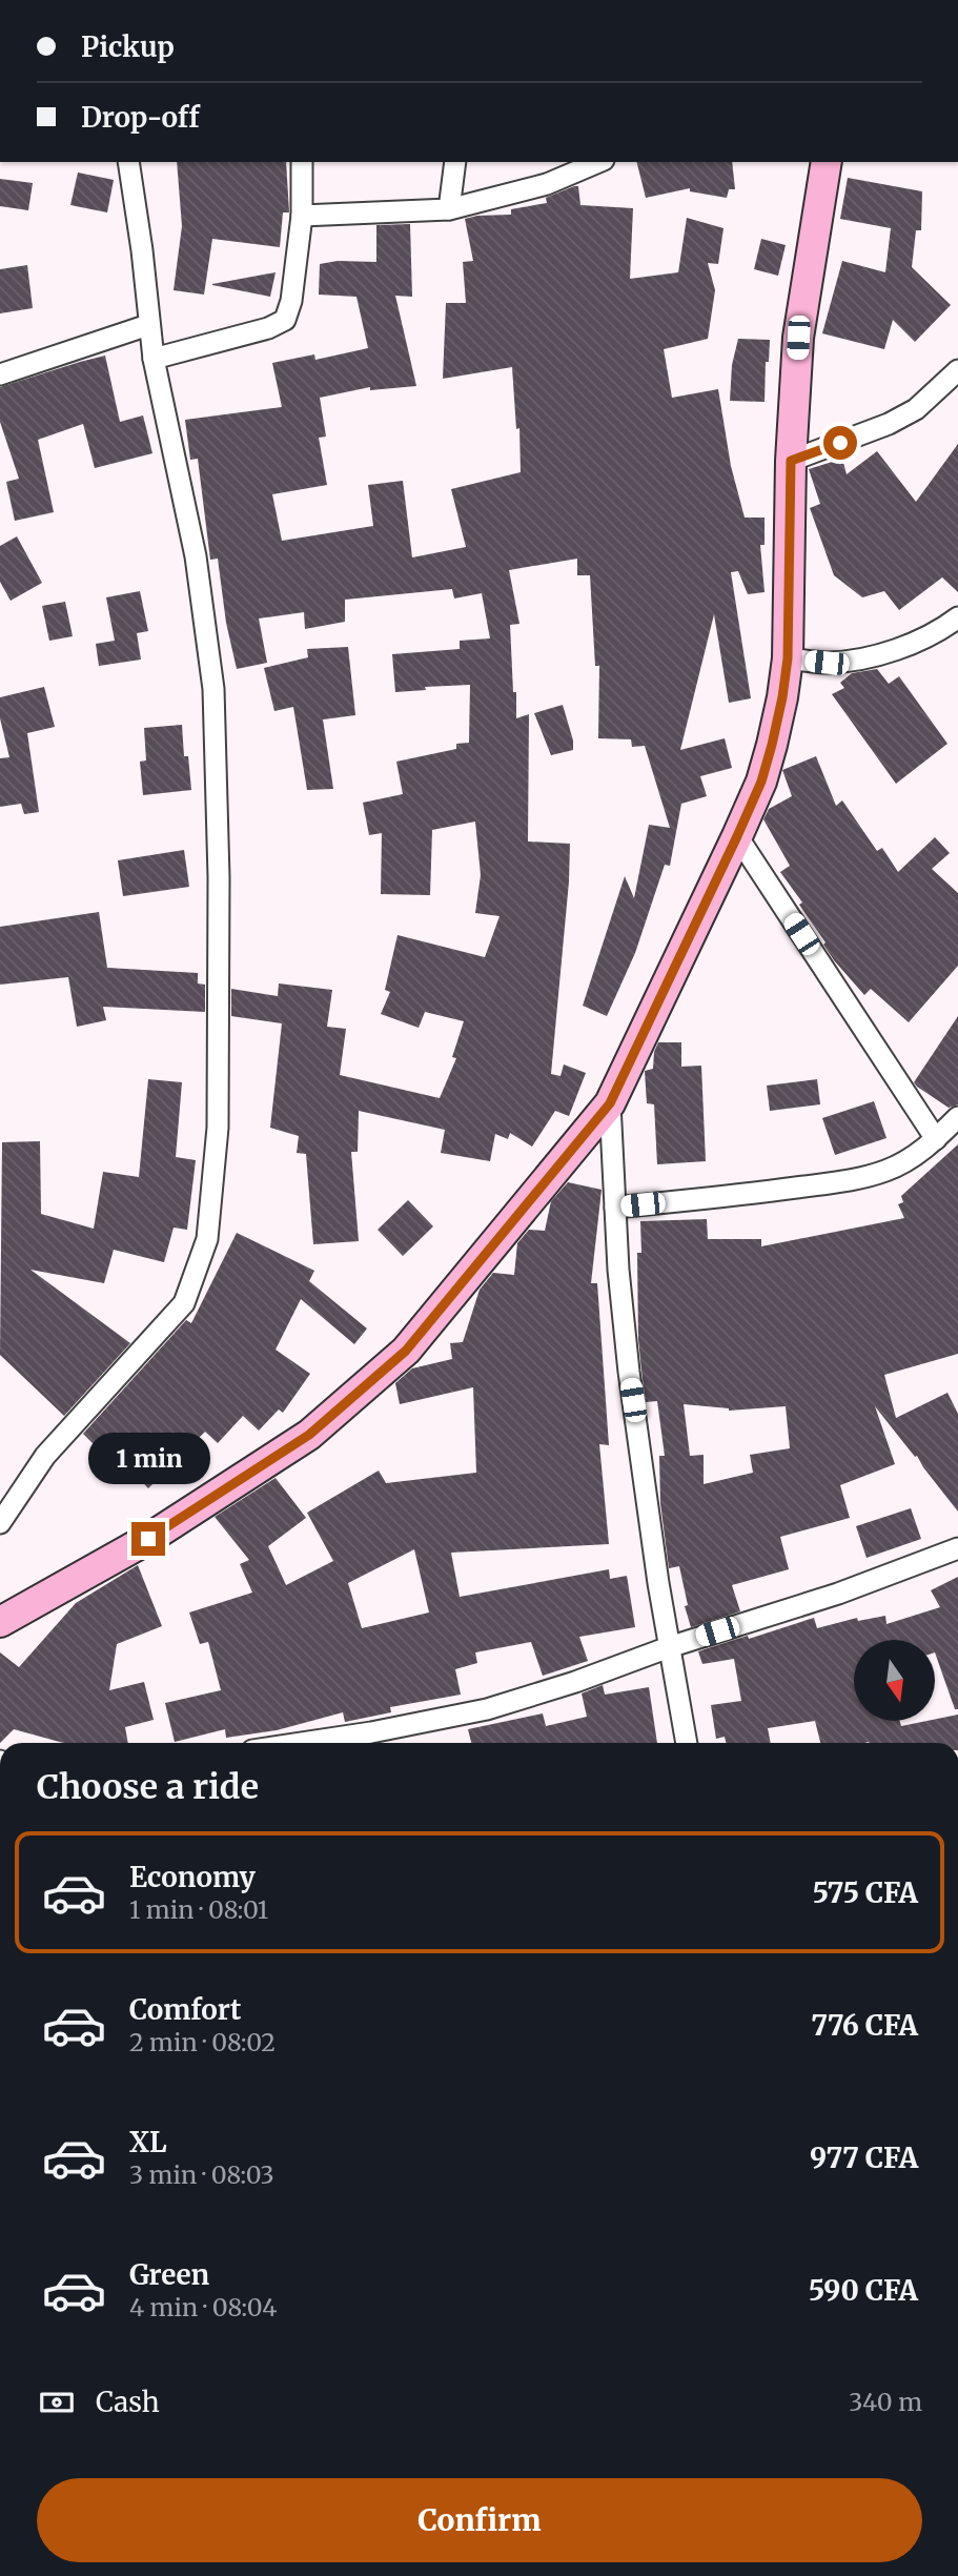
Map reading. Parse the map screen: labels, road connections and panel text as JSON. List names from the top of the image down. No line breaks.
{"north":"bottom","page":{"banner":["Pickup","Drop-off"],"bubble":"1 min","heading":"Choose a ride","list":[{"name":"Economy","note":"1 min · 08:01","value":"575 CFA"},{"name":"Comfort","note":"2 min · 08:02","value":"776 CFA"},{"name":"XL","note":"3 min · 08:03","value":"977 CFA"},{"name":"Green","note":"4 min · 08:04","value":"590 CFA"}],"pay":["Cash","340 m"],"buttons":"Confirm"}}
